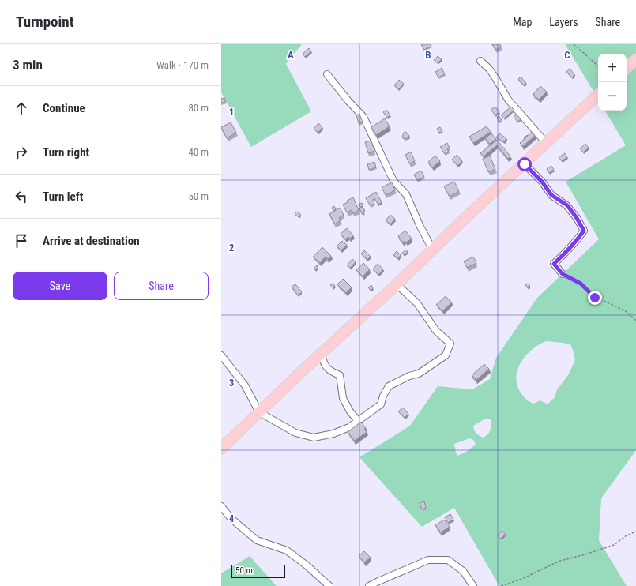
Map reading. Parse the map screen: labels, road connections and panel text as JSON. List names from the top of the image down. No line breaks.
{"scale_bar":"50 m","page":{"header":"Turnpoint","nav":["Map","Layers","Share"],"heading":["3 min","Walk · 170 m"],"map_buttons":["+","−"],"list":[["Continue","80 m"],["Turn right","40 m"],["Turn left","50 m"],"Arrive at destination"],"buttons":["Save","Share"],"scale":"50 m"},"grid":{"columns":["A","B","C"],"rows":["1","2","3","4"]}}
